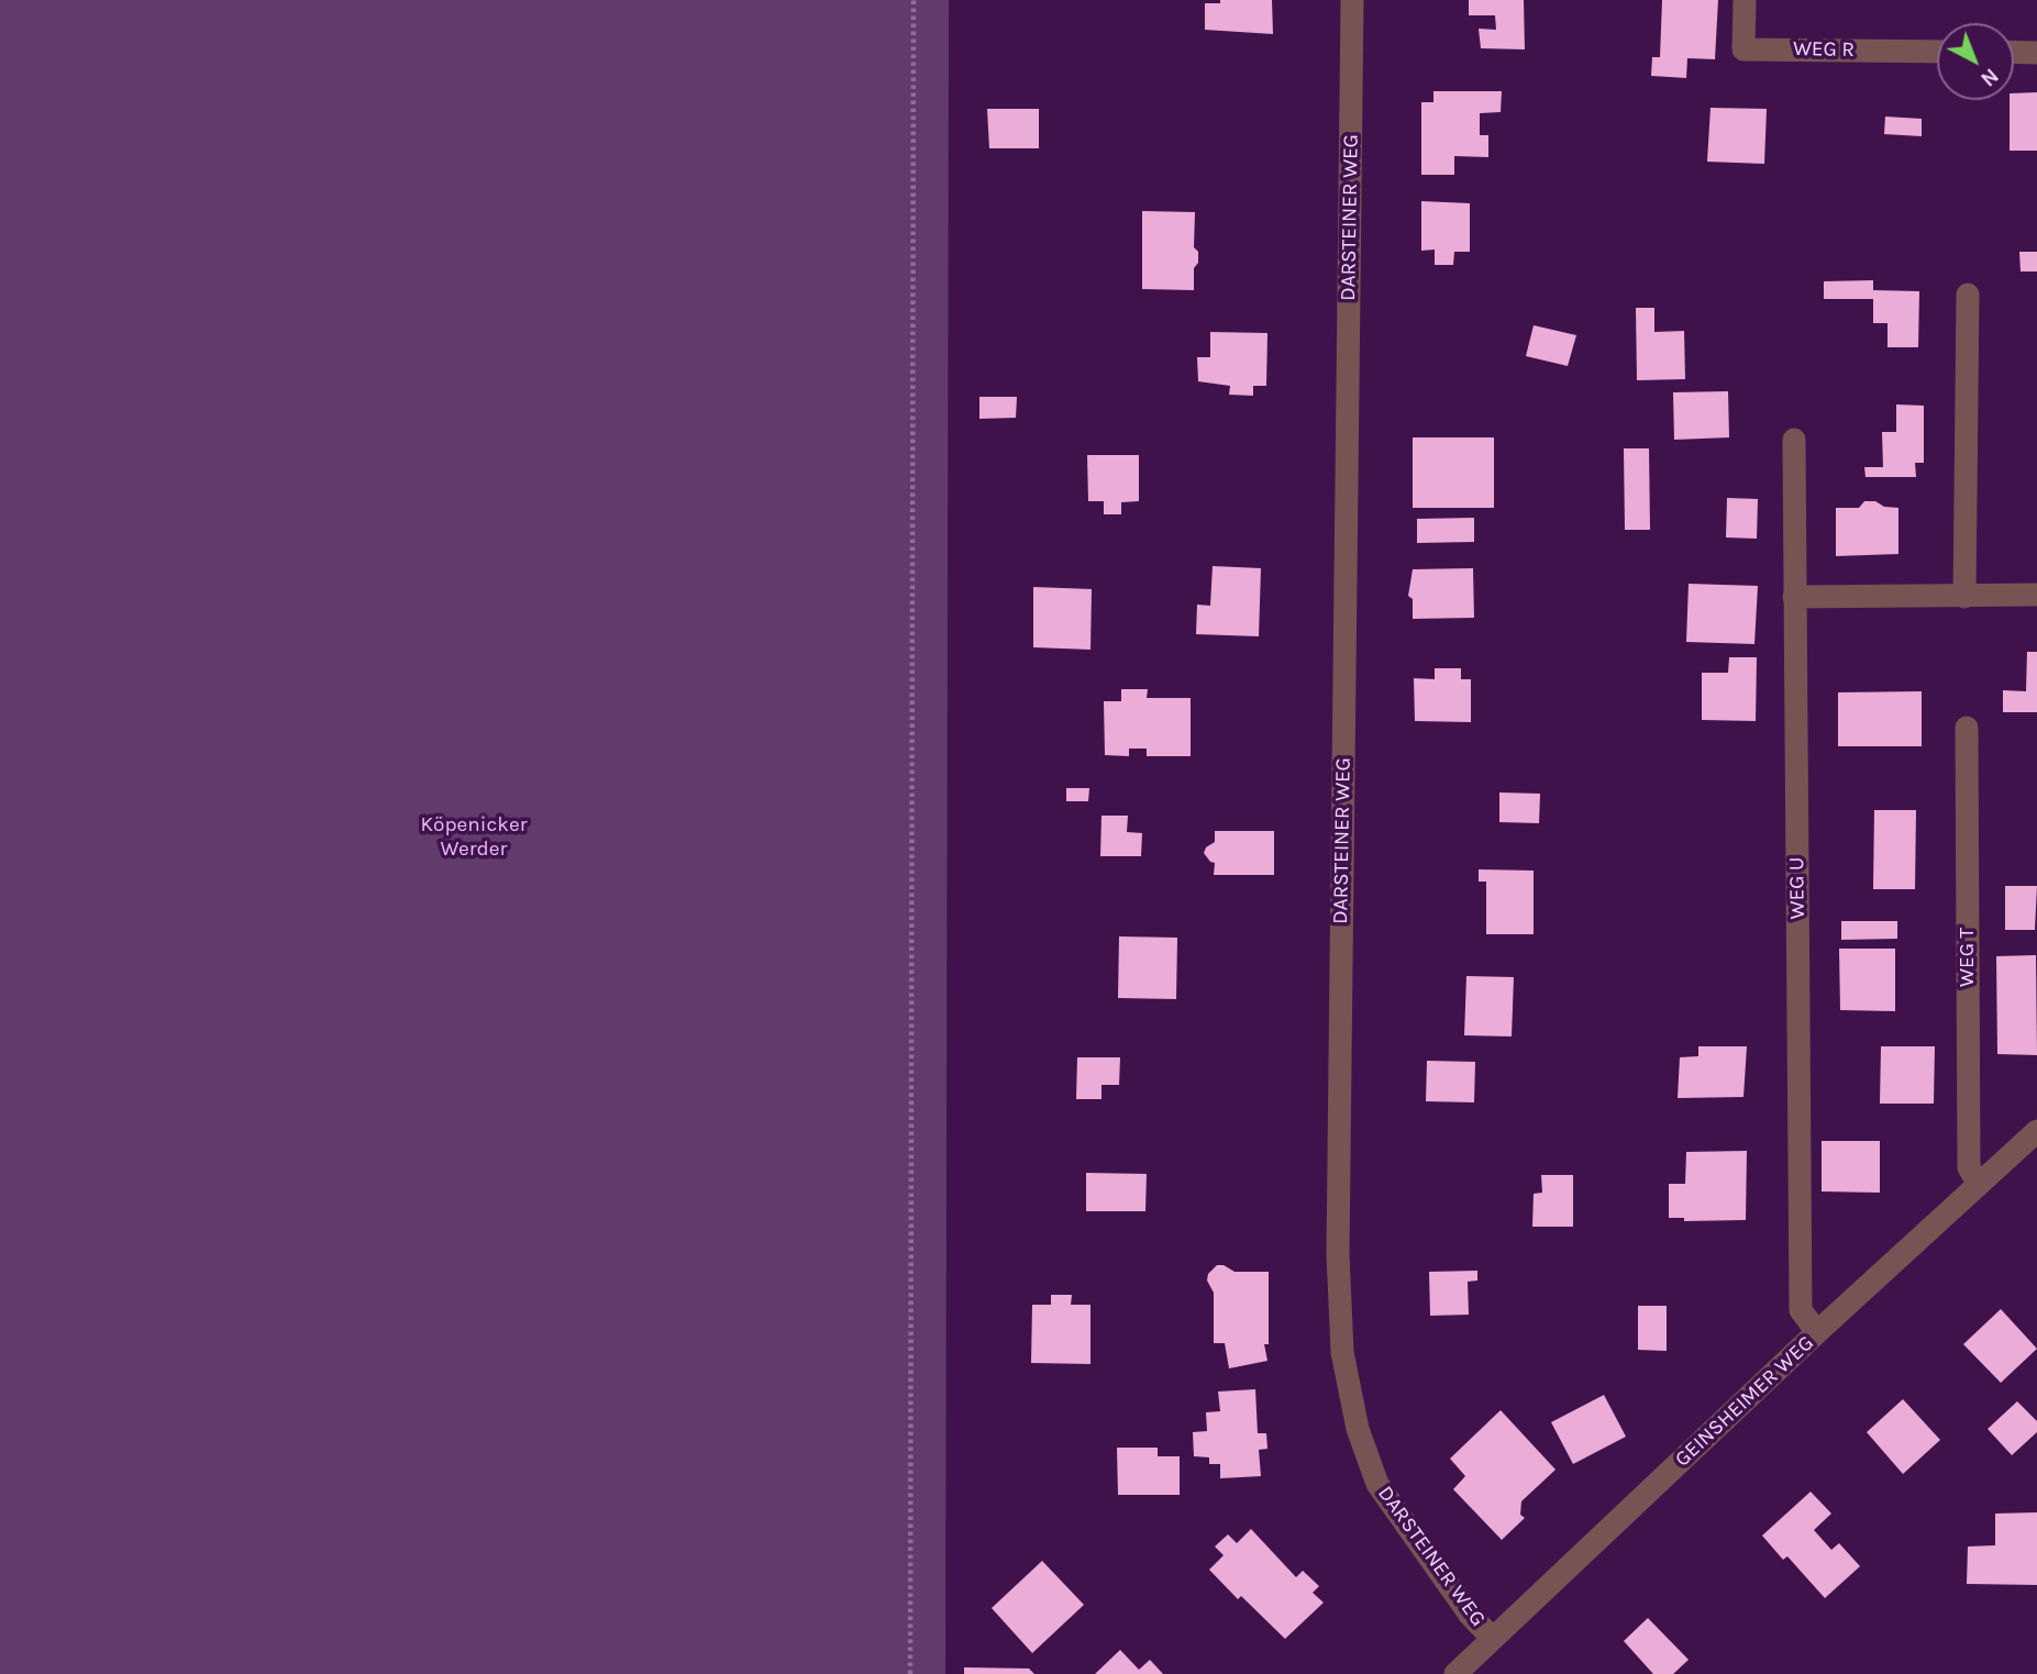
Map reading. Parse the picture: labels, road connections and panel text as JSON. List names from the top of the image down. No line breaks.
{"streets":{"street":["WEG R","DARSTEINER WEG","WEG U","WEG T","GEINSHEIMER WEG"]},"crossings":[["DARSTEINER WEG","GEINSHEIMER WEG"],["WEG U","GEINSHEIMER WEG"],["WEG T","GEINSHEIMER WEG"]],"parks":["Köpenicker Werder"],"north":"bottom right"}
